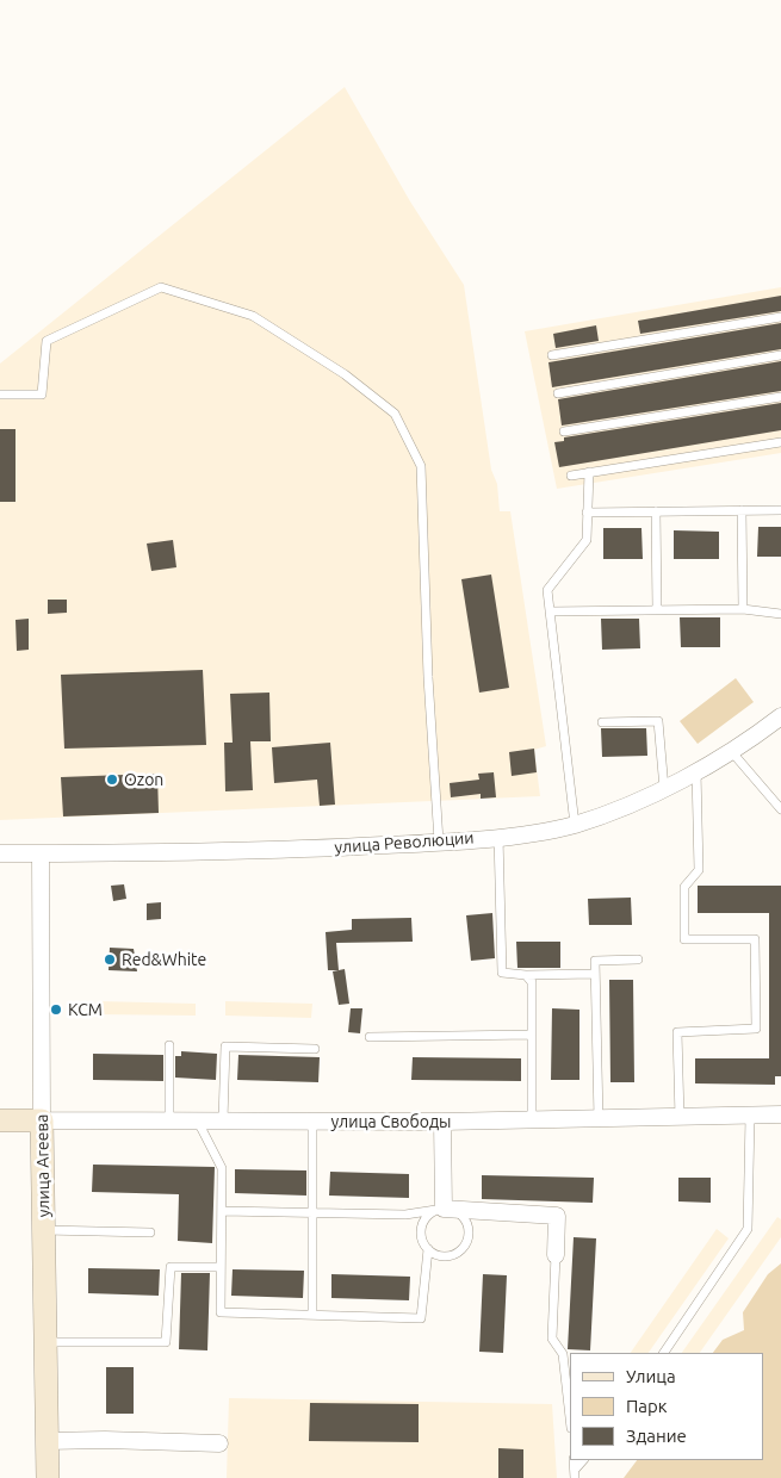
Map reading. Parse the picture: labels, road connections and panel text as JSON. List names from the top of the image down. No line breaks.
{"streets":{"street":["улица Революции","улица Свободы","улица Агеева"]},"crossings":[["улица Революции","улица Агеева"],["улица Свободы","улица Агеева"]],"places":["Ozon","Red&White","КСМ"],"legend":["Улица","Парк","Здание"]}
